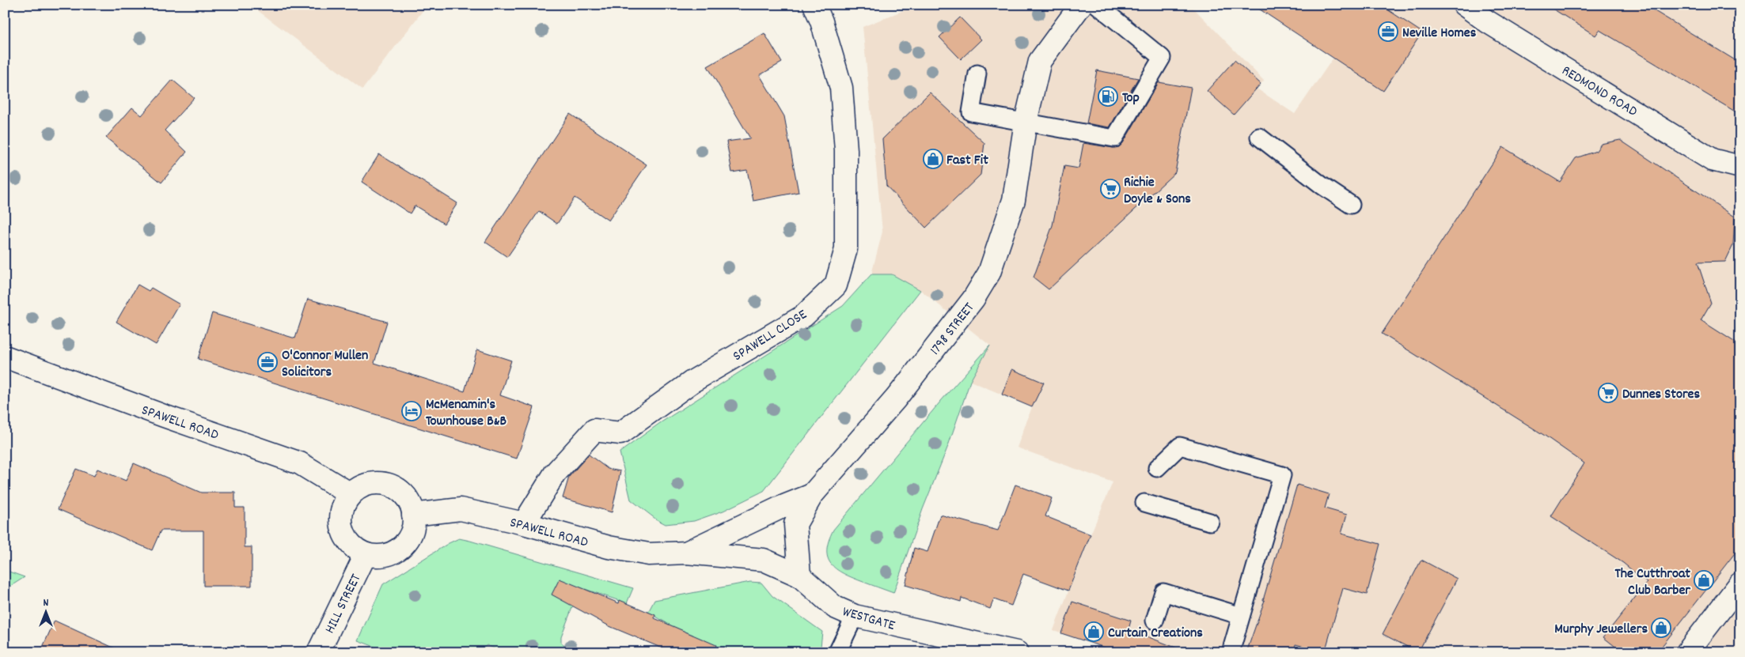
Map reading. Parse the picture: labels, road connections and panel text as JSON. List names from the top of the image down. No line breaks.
{"streets":{"main road":["REDMOND ROAD","1798 STREET","SPAWELL CLOSE","SPAWELL ROAD","HILL STREET","WESTGATE"]},"crossings":[["1798 STREET","SPAWELL ROAD"],["1798 STREET","WESTGATE"],["SPAWELL CLOSE","SPAWELL ROAD"],["SPAWELL ROAD","HILL STREET"],["SPAWELL ROAD","WESTGATE"]],"places":{"office":["Neville Homes","O'Connor Mullen Solicitors"],"fuel station":["Top"],"shop":["Fast Fit","The Cutthroat Club Barber","Murphy Jewellers","Curtain Creations"],"supermarket":["Richie Doyle & Sons","Dunnes Stores"],"hotel":["McMenamin's Townhouse B&B"]},"north":"top"}
